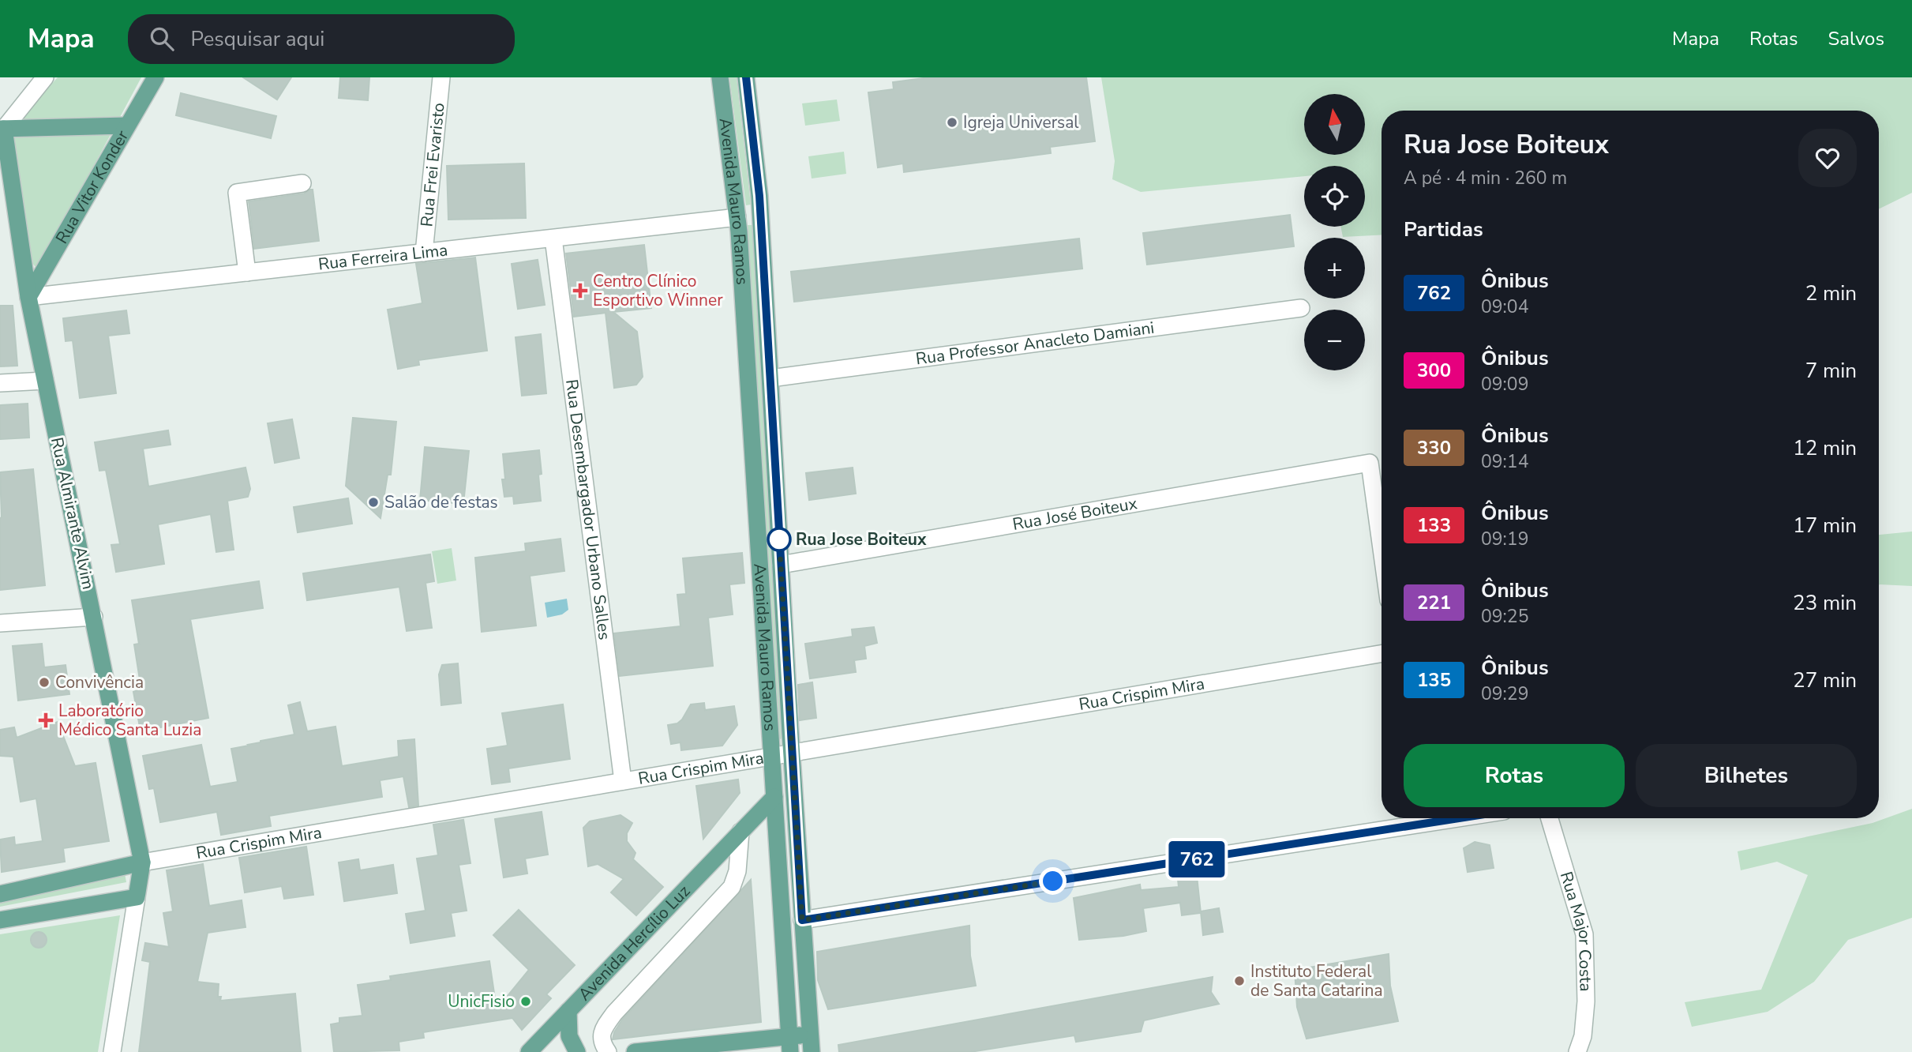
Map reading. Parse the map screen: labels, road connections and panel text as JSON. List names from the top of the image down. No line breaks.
{"streets":{"main road":["Rua Vitor Konder","Avenida Mauro Ramos","Rua Almirante Alvim","Avenida Hercílio Luz"],"street":["Rua Frei Evaristo","Rua Ferreira Lima","Rua Professor Anacleto Damiani","Rua Desembargador Urbano Salles","Rua José Boiteux","Rua Crispim Mira","Rua Major Costa"]},"crossings":[["Rua Frei Evaristo","Rua Ferreira Lima"],["Rua Vitor Konder","Rua Ferreira Lima"],["Rua Vitor Konder","Rua Almirante Alvim"],["Avenida Mauro Ramos","Rua Ferreira Lima"],["Avenida Mauro Ramos","Rua Professor Anacleto Damiani"],["Avenida Mauro Ramos","Rua José Boiteux"],["Avenida Mauro Ramos","Rua Crispim Mira"],["Avenida Mauro Ramos","Avenida Hercílio Luz"],["Rua Ferreira Lima","Rua Desembargador Urbano Salles"],["Rua Ferreira Lima","Rua Almirante Alvim"],["Rua Desembargador Urbano Salles","Rua Crispim Mira"],["Rua Almirante Alvim","Rua Crispim Mira"]],"places":{"other":["Igreja Universal","Salão de festas","Rua Jose Boiteux","Convivência","Instituto Federal de Santa Catarina","UnicFisio"],"health":["Centro Clínico Esportivo Winner","Laboratório Médico Santa Luzia"]},"lines":["bus line 762"],"north":"top","page":{"header":"Mapa","search":"Pesquisar aqui","nav":["Mapa","Rotas","Salvos"],"on_map":"762","map_buttons":["+","−"],"heading":[["Rua Jose Boiteux","A pé · 4 min · 260 m"],"Partidas"],"list":[{"mark":"762","name":"Ônibus","note":"09:04","value":"2 min"},{"mark":"300","name":"Ônibus","note":"09:09","value":"7 min"},{"mark":"330","name":"Ônibus","note":"09:14","value":"12 min"},{"mark":"133","name":"Ônibus","note":"09:19","value":"17 min"},{"mark":"221","name":"Ônibus","note":"09:25","value":"23 min"},{"mark":"135","name":"Ônibus","note":"09:29","value":"27 min"}],"buttons":["Rotas","Bilhetes"]}}
